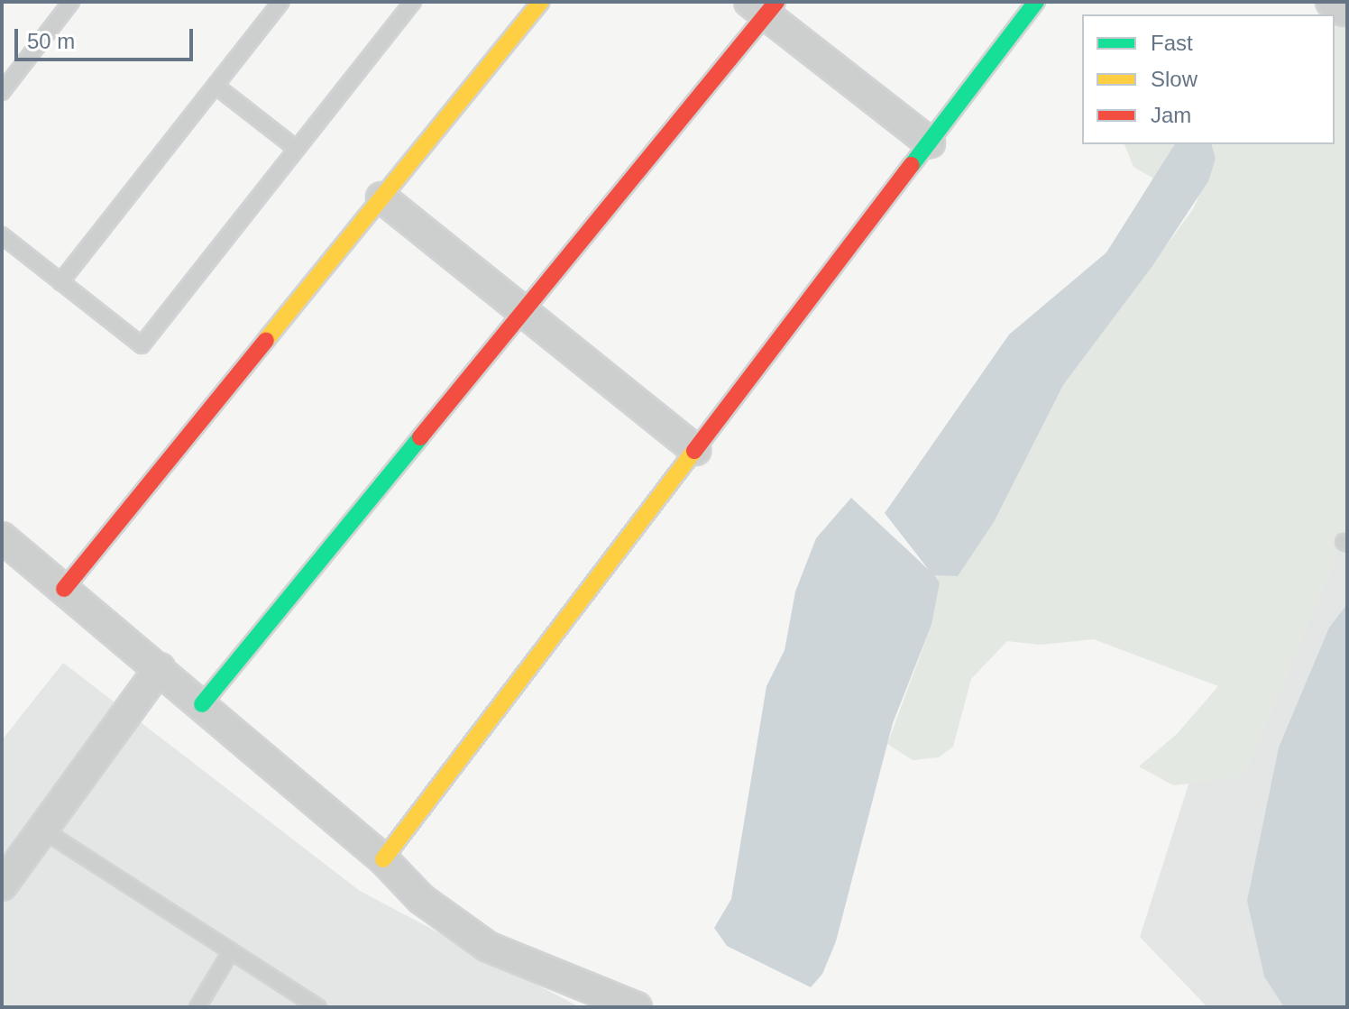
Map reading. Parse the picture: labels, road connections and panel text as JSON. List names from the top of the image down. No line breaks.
{"legend":["Fast","Slow","Jam"],"scale_bar":"50 m"}
